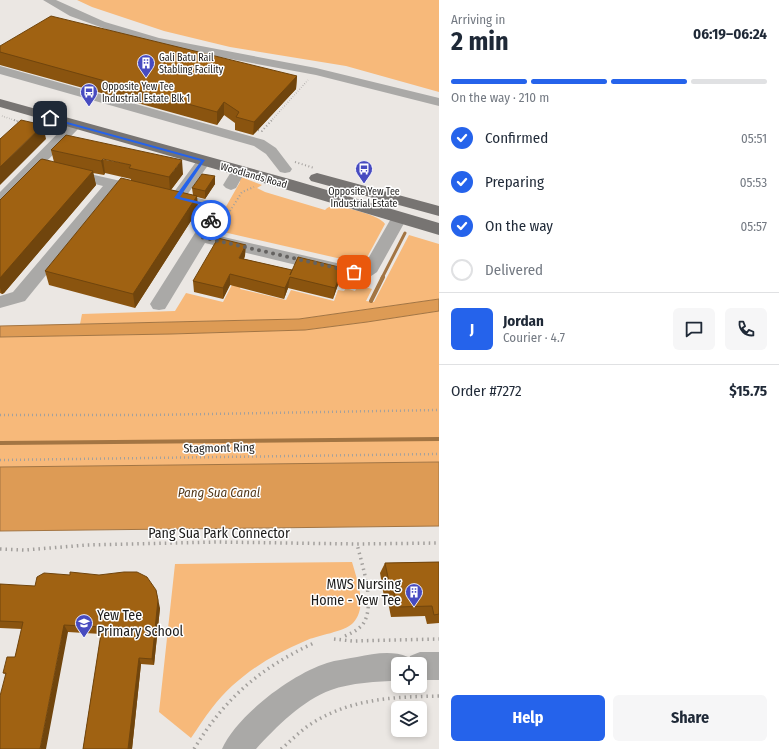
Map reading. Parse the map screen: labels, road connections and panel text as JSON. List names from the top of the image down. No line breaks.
{"streets":{"main road":["Woodlands Road"],"path":["Stagmont Ring","Pang Sua Park Connector"]},"water":["Pang Sua Canal"],"places":{"building":["Gali Batu Rail Stabling Facility","MWS Nursing Home - Yew Tee"],"bus stop":["Opposite Yew Tee Industrial Estate Blk 1","Opposite Yew Tee Industrial Estate"],"school or university":["Yew Tee Primary School"]},"page":{"heading":["2 min","Arriving in","06:19–06:24"],"panel":["Jordan","Courier · 4.7","Order #7272","$15.75"],"bar":"On the way · 210 m","list":[["Confirmed","05:51"],["Preparing","05:53"],["On the way","05:57"],"Delivered"],"round":"J","buttons":["Help","Share"]}}
